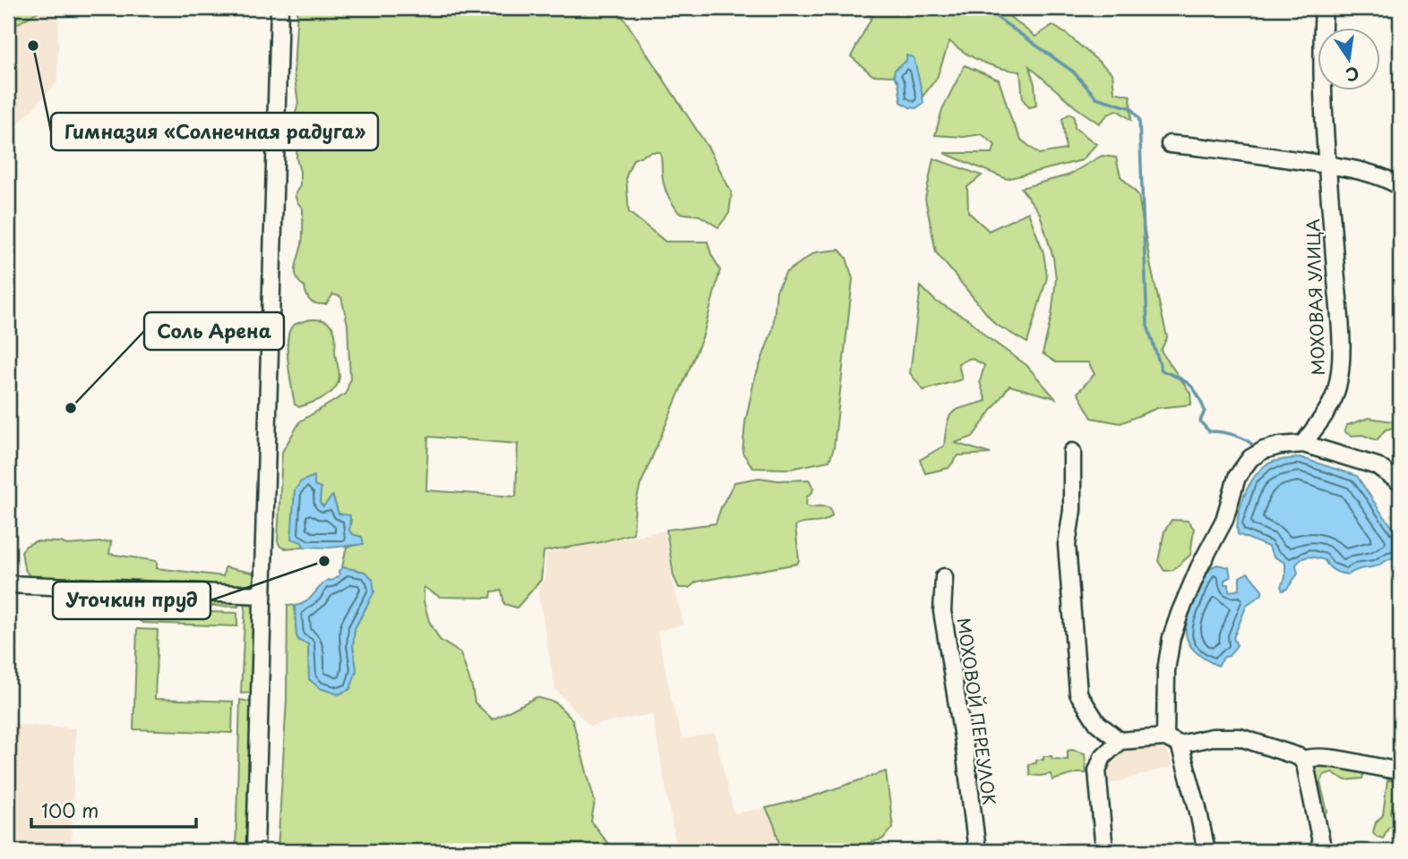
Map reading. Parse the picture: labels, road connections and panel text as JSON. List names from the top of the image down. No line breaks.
{"streets":{"street":["МОХОВАЯ УЛИЦА","МОХОВОЙ ПЕРЕУЛОК"]},"places":["Гимназия «Солнечная радуга»","Соль Арена","Уточкин пруд"],"scale_bar":"100 m","north":"bottom"}
